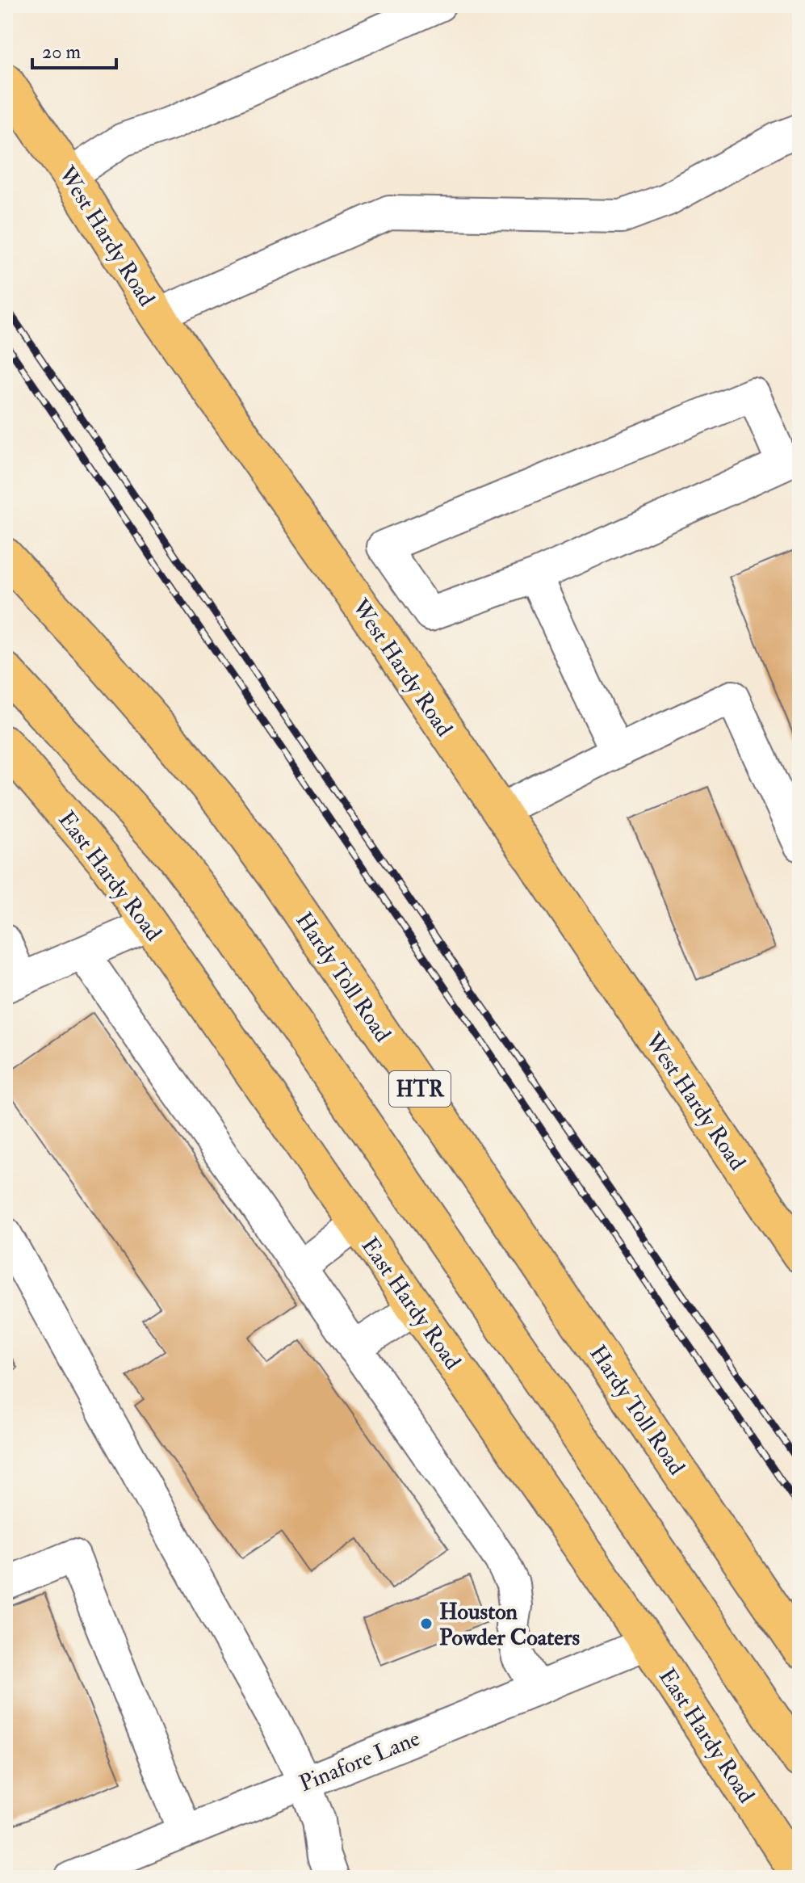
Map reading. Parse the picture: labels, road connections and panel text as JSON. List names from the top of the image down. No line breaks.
{"streets":{"main road":["West Hardy Road","East Hardy Road","Hardy Toll Road","HTR"],"street":["Pinafore Lane"]},"crossings":[["East Hardy Road","Pinafore Lane"]],"places":["Houston Powder Coaters"],"scale_bar":"20 m"}
